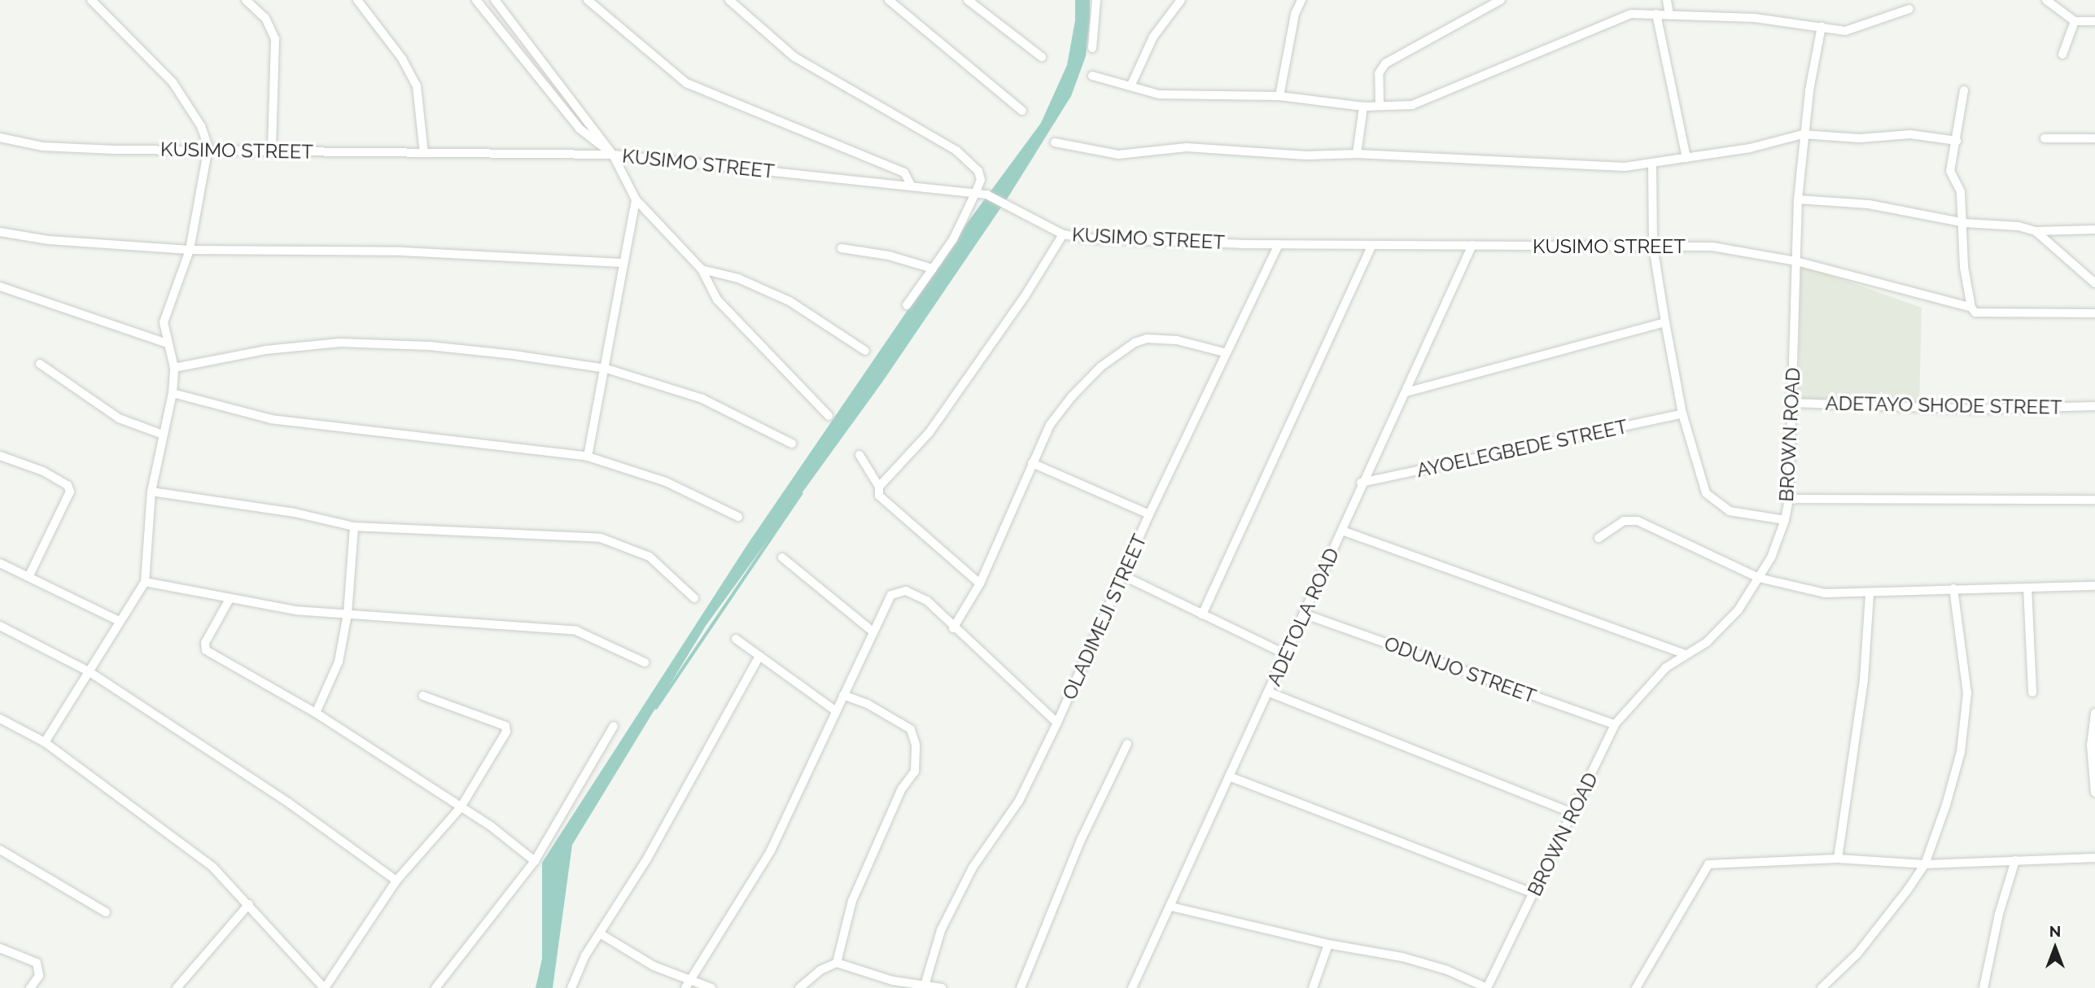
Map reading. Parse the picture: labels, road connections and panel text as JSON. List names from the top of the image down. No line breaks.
{"streets":{"street":["KUSIMO STREET","ADETAYO SHODE STREET","BROWN ROAD","AYOELEGBEDE STREET","OLADIMEJI STREET","ADETOLA ROAD","ODUNJO STREET"]},"crossings":[["KUSIMO STREET","BROWN ROAD"],["KUSIMO STREET","OLADIMEJI STREET"],["KUSIMO STREET","ADETOLA ROAD"],["ADETAYO SHODE STREET","BROWN ROAD"],["BROWN ROAD","ODUNJO STREET"],["AYOELEGBEDE STREET","ADETOLA ROAD"],["ADETOLA ROAD","ODUNJO STREET"]],"north":"top"}
